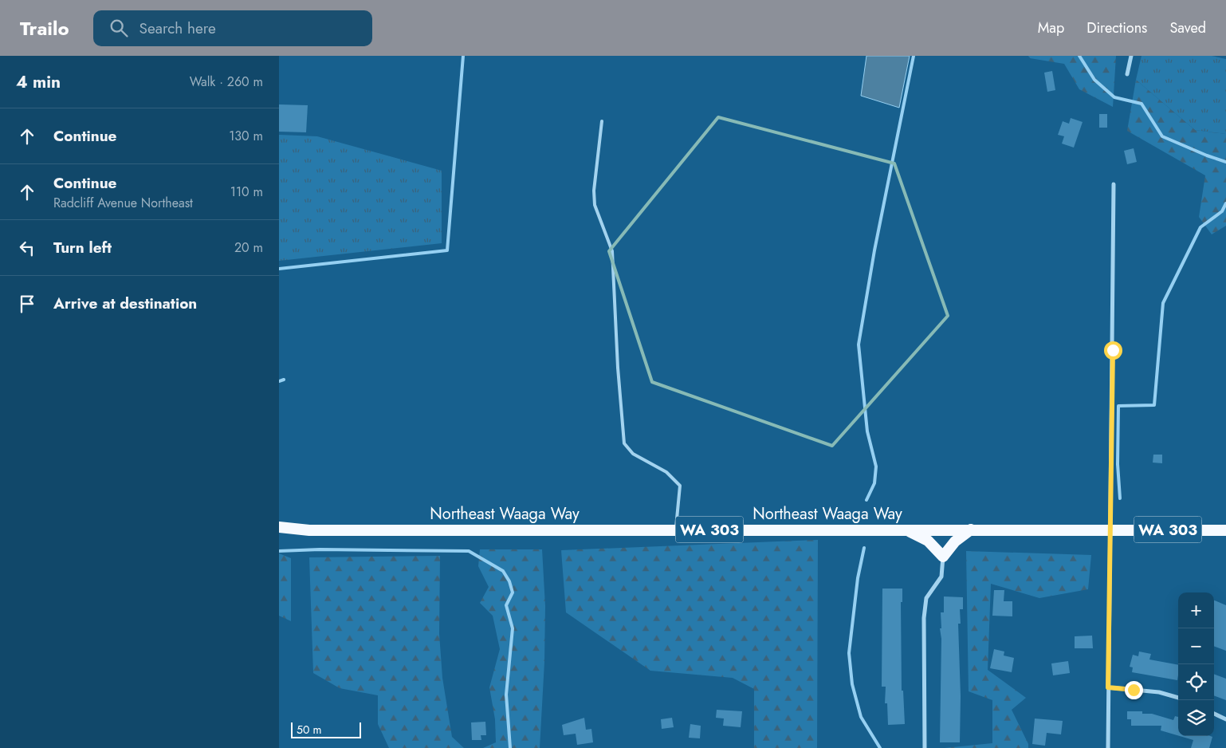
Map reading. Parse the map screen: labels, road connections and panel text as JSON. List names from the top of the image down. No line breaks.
{"streets":{"highway":["Northeast Waaga Way","WA 303"]},"crossings":[["Northeast Waaga Way","WA 303"]],"scale_bar":"50 m","page":{"header":"Trailo","search":"Search here","nav":["Map","Directions","Saved"],"heading":["4 min","Walk · 260 m"],"list":[["Continue","130 m"],["Continue","Radcliff Avenue Northeast","110 m"],["Turn left","20 m"],"Arrive at destination"],"map_buttons":["+","−"],"scale":"50 m"}}
